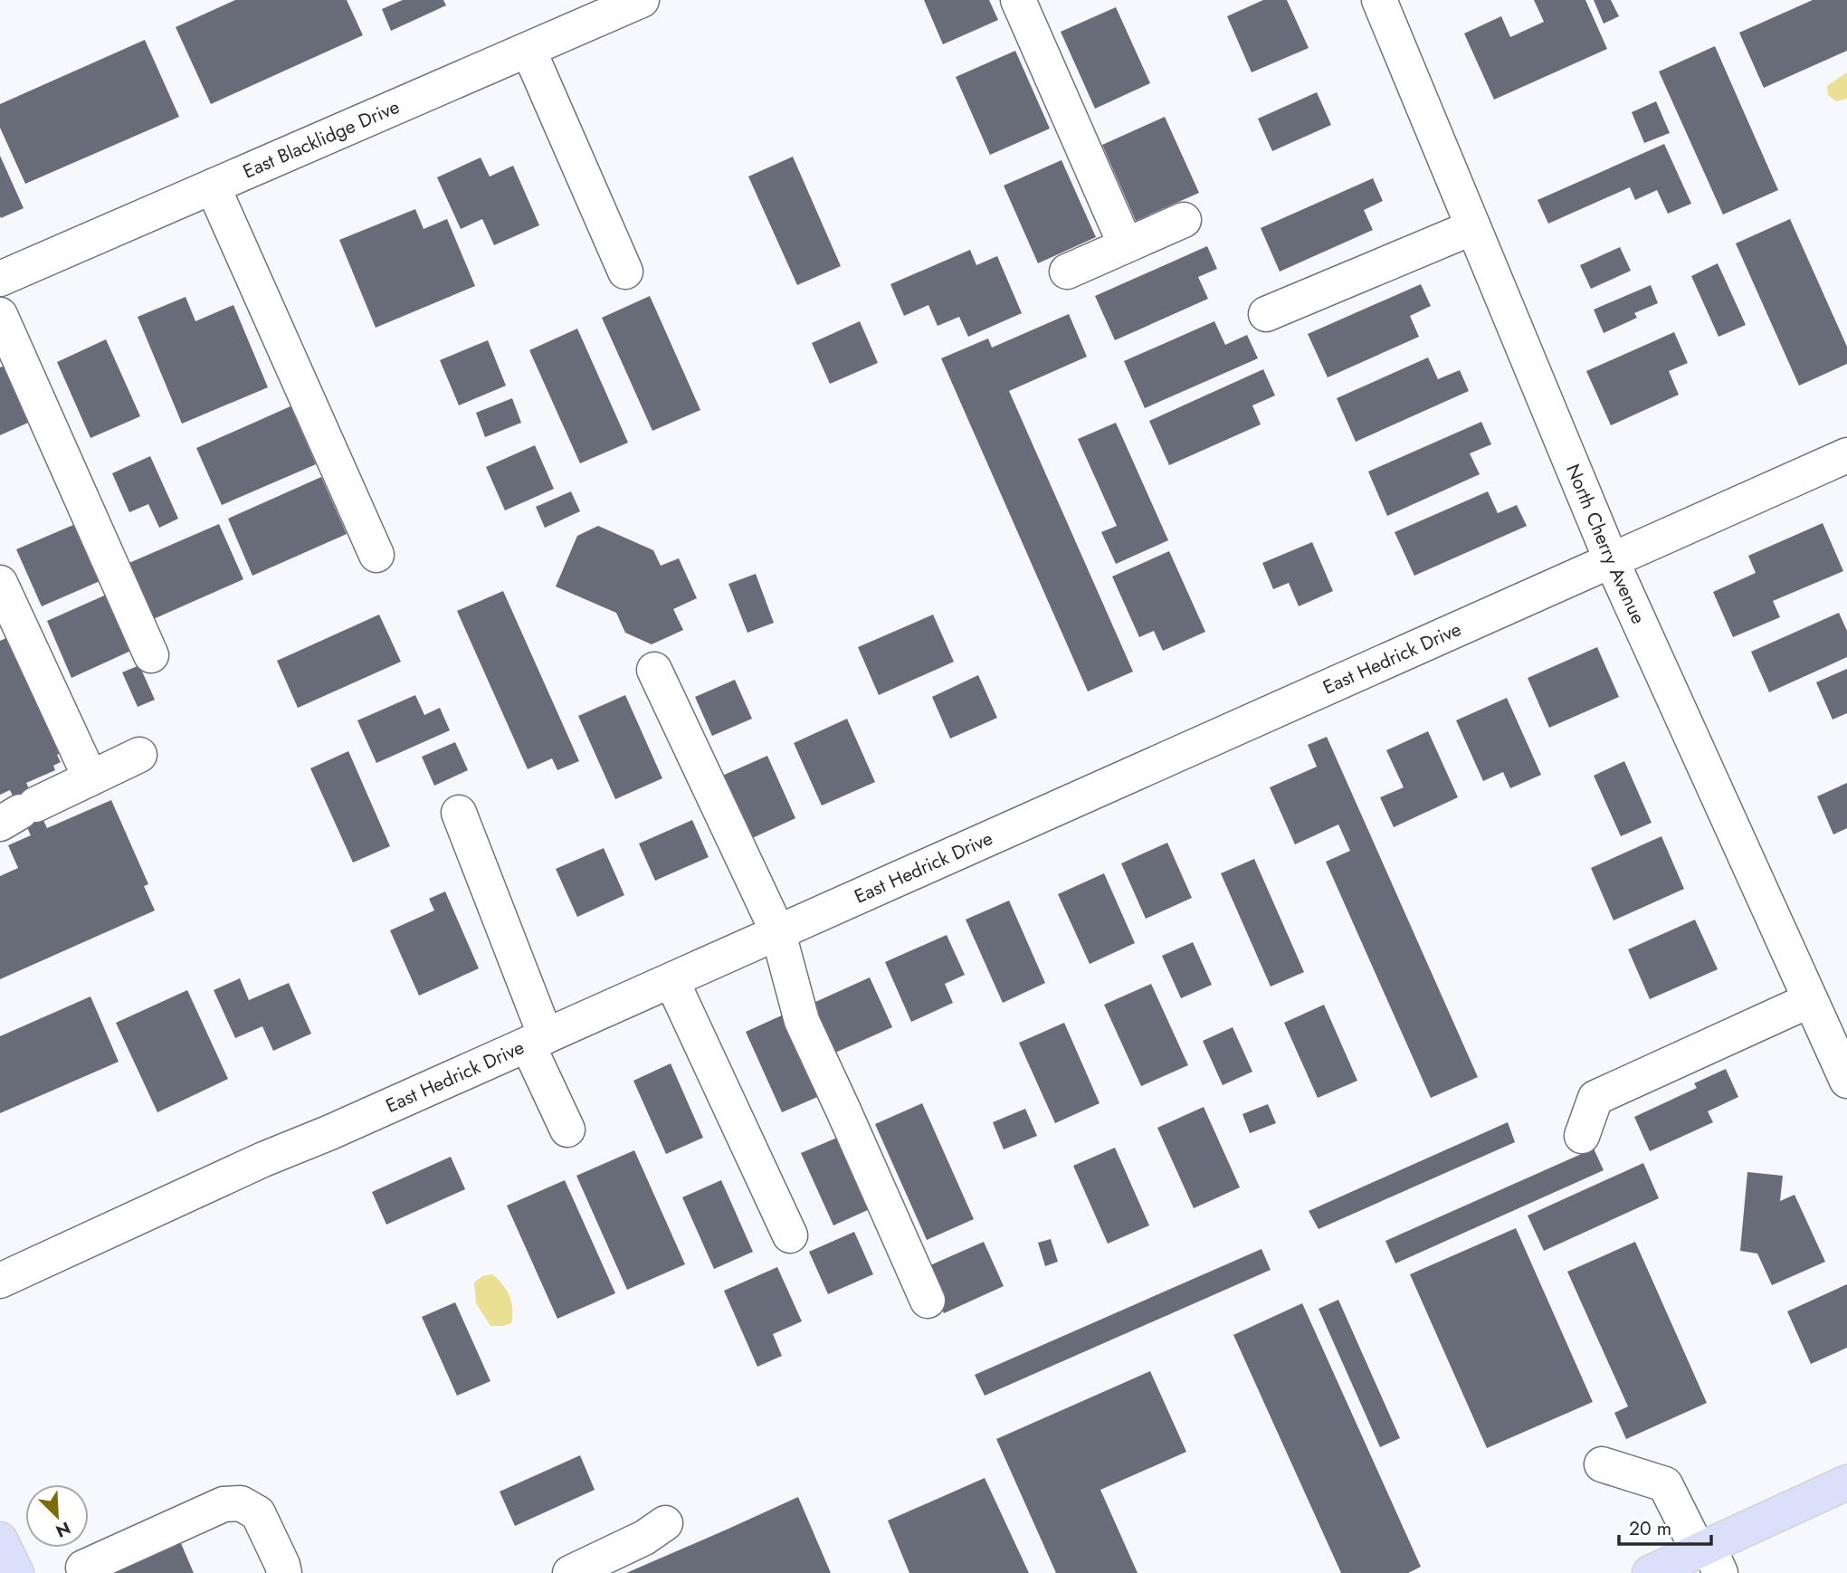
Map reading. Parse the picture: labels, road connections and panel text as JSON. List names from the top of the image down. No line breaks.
{"streets":{"street":["East Blacklidge Drive","North Cherry Avenue","East Hedrick Drive"]},"crossings":[["North Cherry Avenue","East Hedrick Drive"]],"scale_bar":"20 m","north":"bottom right"}
